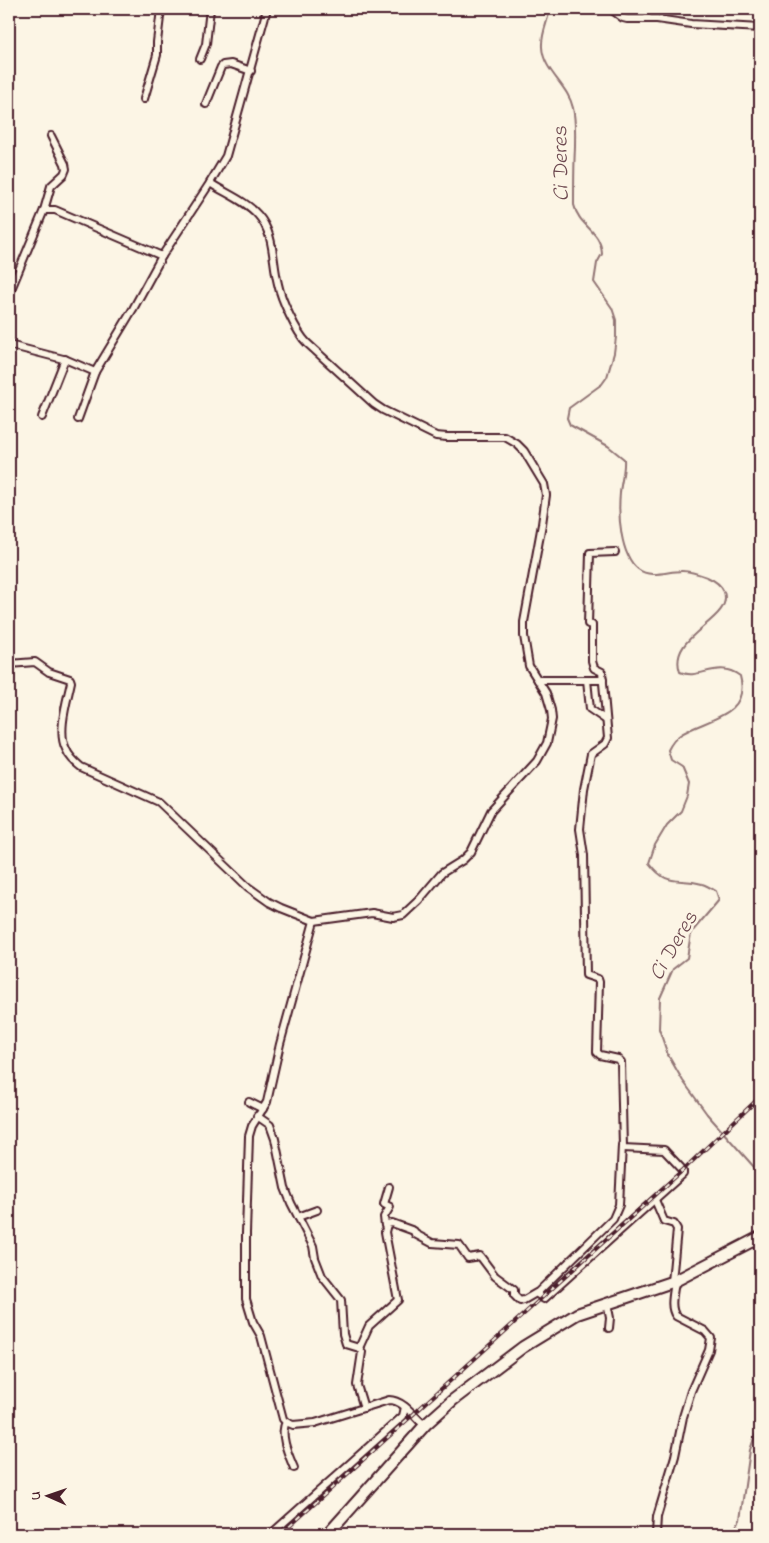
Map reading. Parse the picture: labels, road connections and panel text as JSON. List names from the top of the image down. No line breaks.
{"water":["Ci Deres"],"north":"left"}
